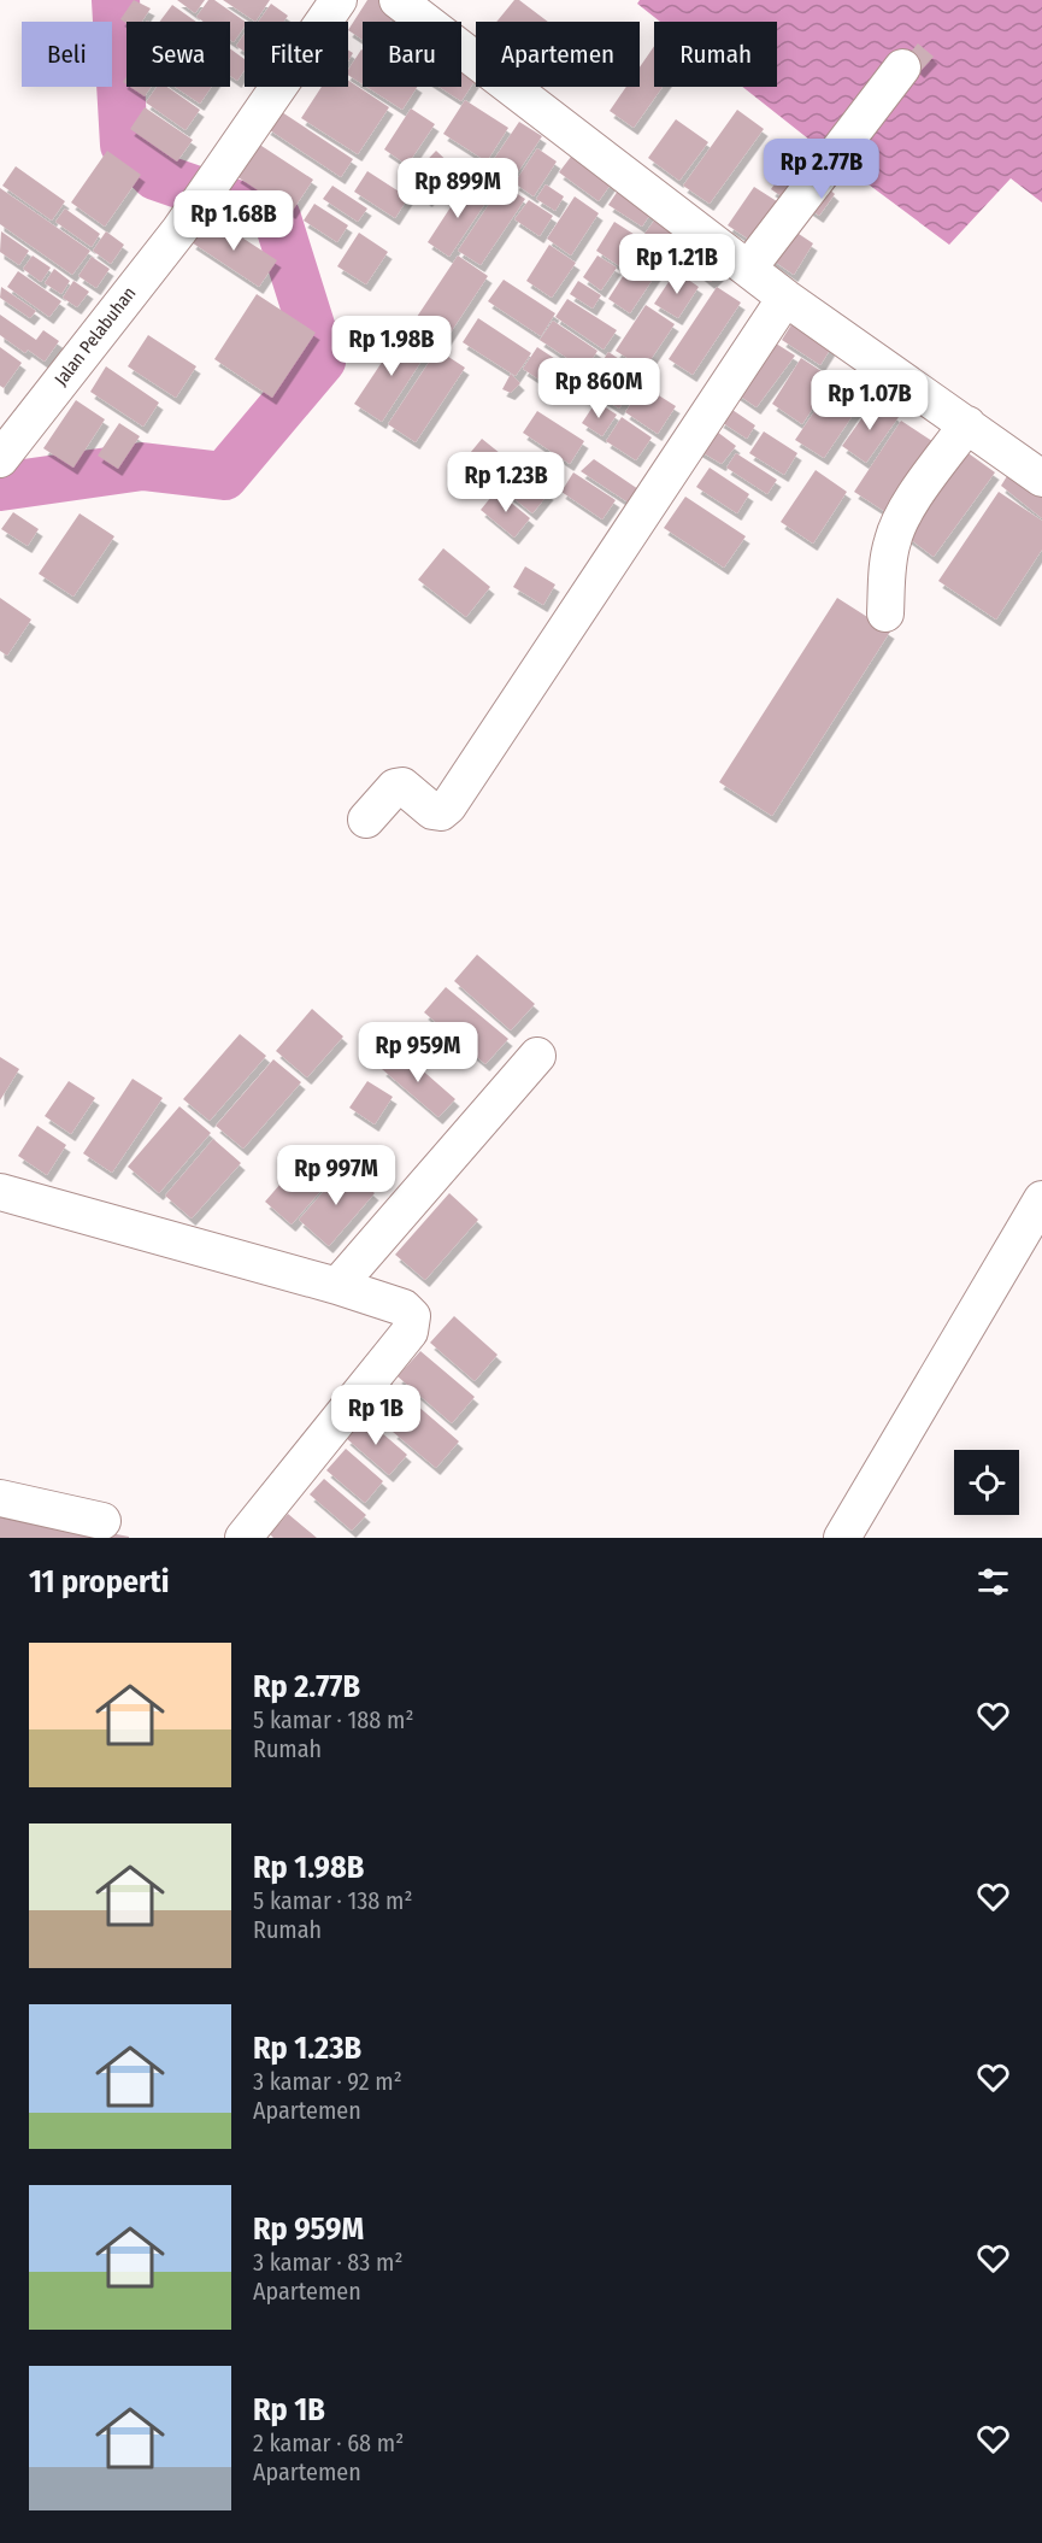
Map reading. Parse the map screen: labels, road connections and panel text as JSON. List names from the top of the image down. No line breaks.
{"streets":{"street":["Jalan Pelabuhan"]},"page":{"chip":["Beli","Sewa","Filter","Baru","Apartemen","Rumah"],"price":["Rp 2.77B","Rp 899M","Rp 1.68B","Rp 1.21B","Rp 1.98B","Rp 860M","Rp 1.07B","Rp 1.23B","Rp 959M","Rp 997M","Rp 1B"],"heading":"11 properti","list":[{"name":"Rp 2.77B","note":"5 kamar · 188 m² · Rumah"},{"name":"Rp 1.98B","note":"5 kamar · 138 m² · Rumah"},{"name":"Rp 1.23B","note":"3 kamar · 92 m² · Apartemen"},{"name":"Rp 959M","note":"3 kamar · 83 m² · Apartemen"},{"name":"Rp 1B","note":"2 kamar · 68 m² · Apartemen"}]}}
